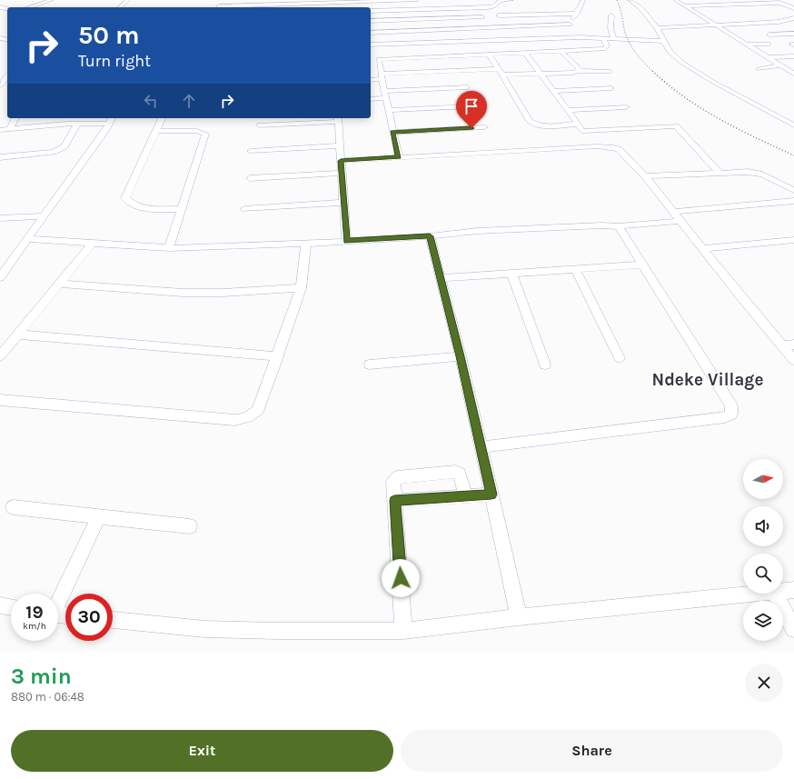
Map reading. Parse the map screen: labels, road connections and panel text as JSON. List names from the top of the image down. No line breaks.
{"districts":["Ndeke Village"],"north":"right","page":{"turn":["50 m","Turn right"],"speed":"19 km/h","limit":"30","heading":["3 min","880 m · 06:48"],"buttons":["Exit","Share"]}}
